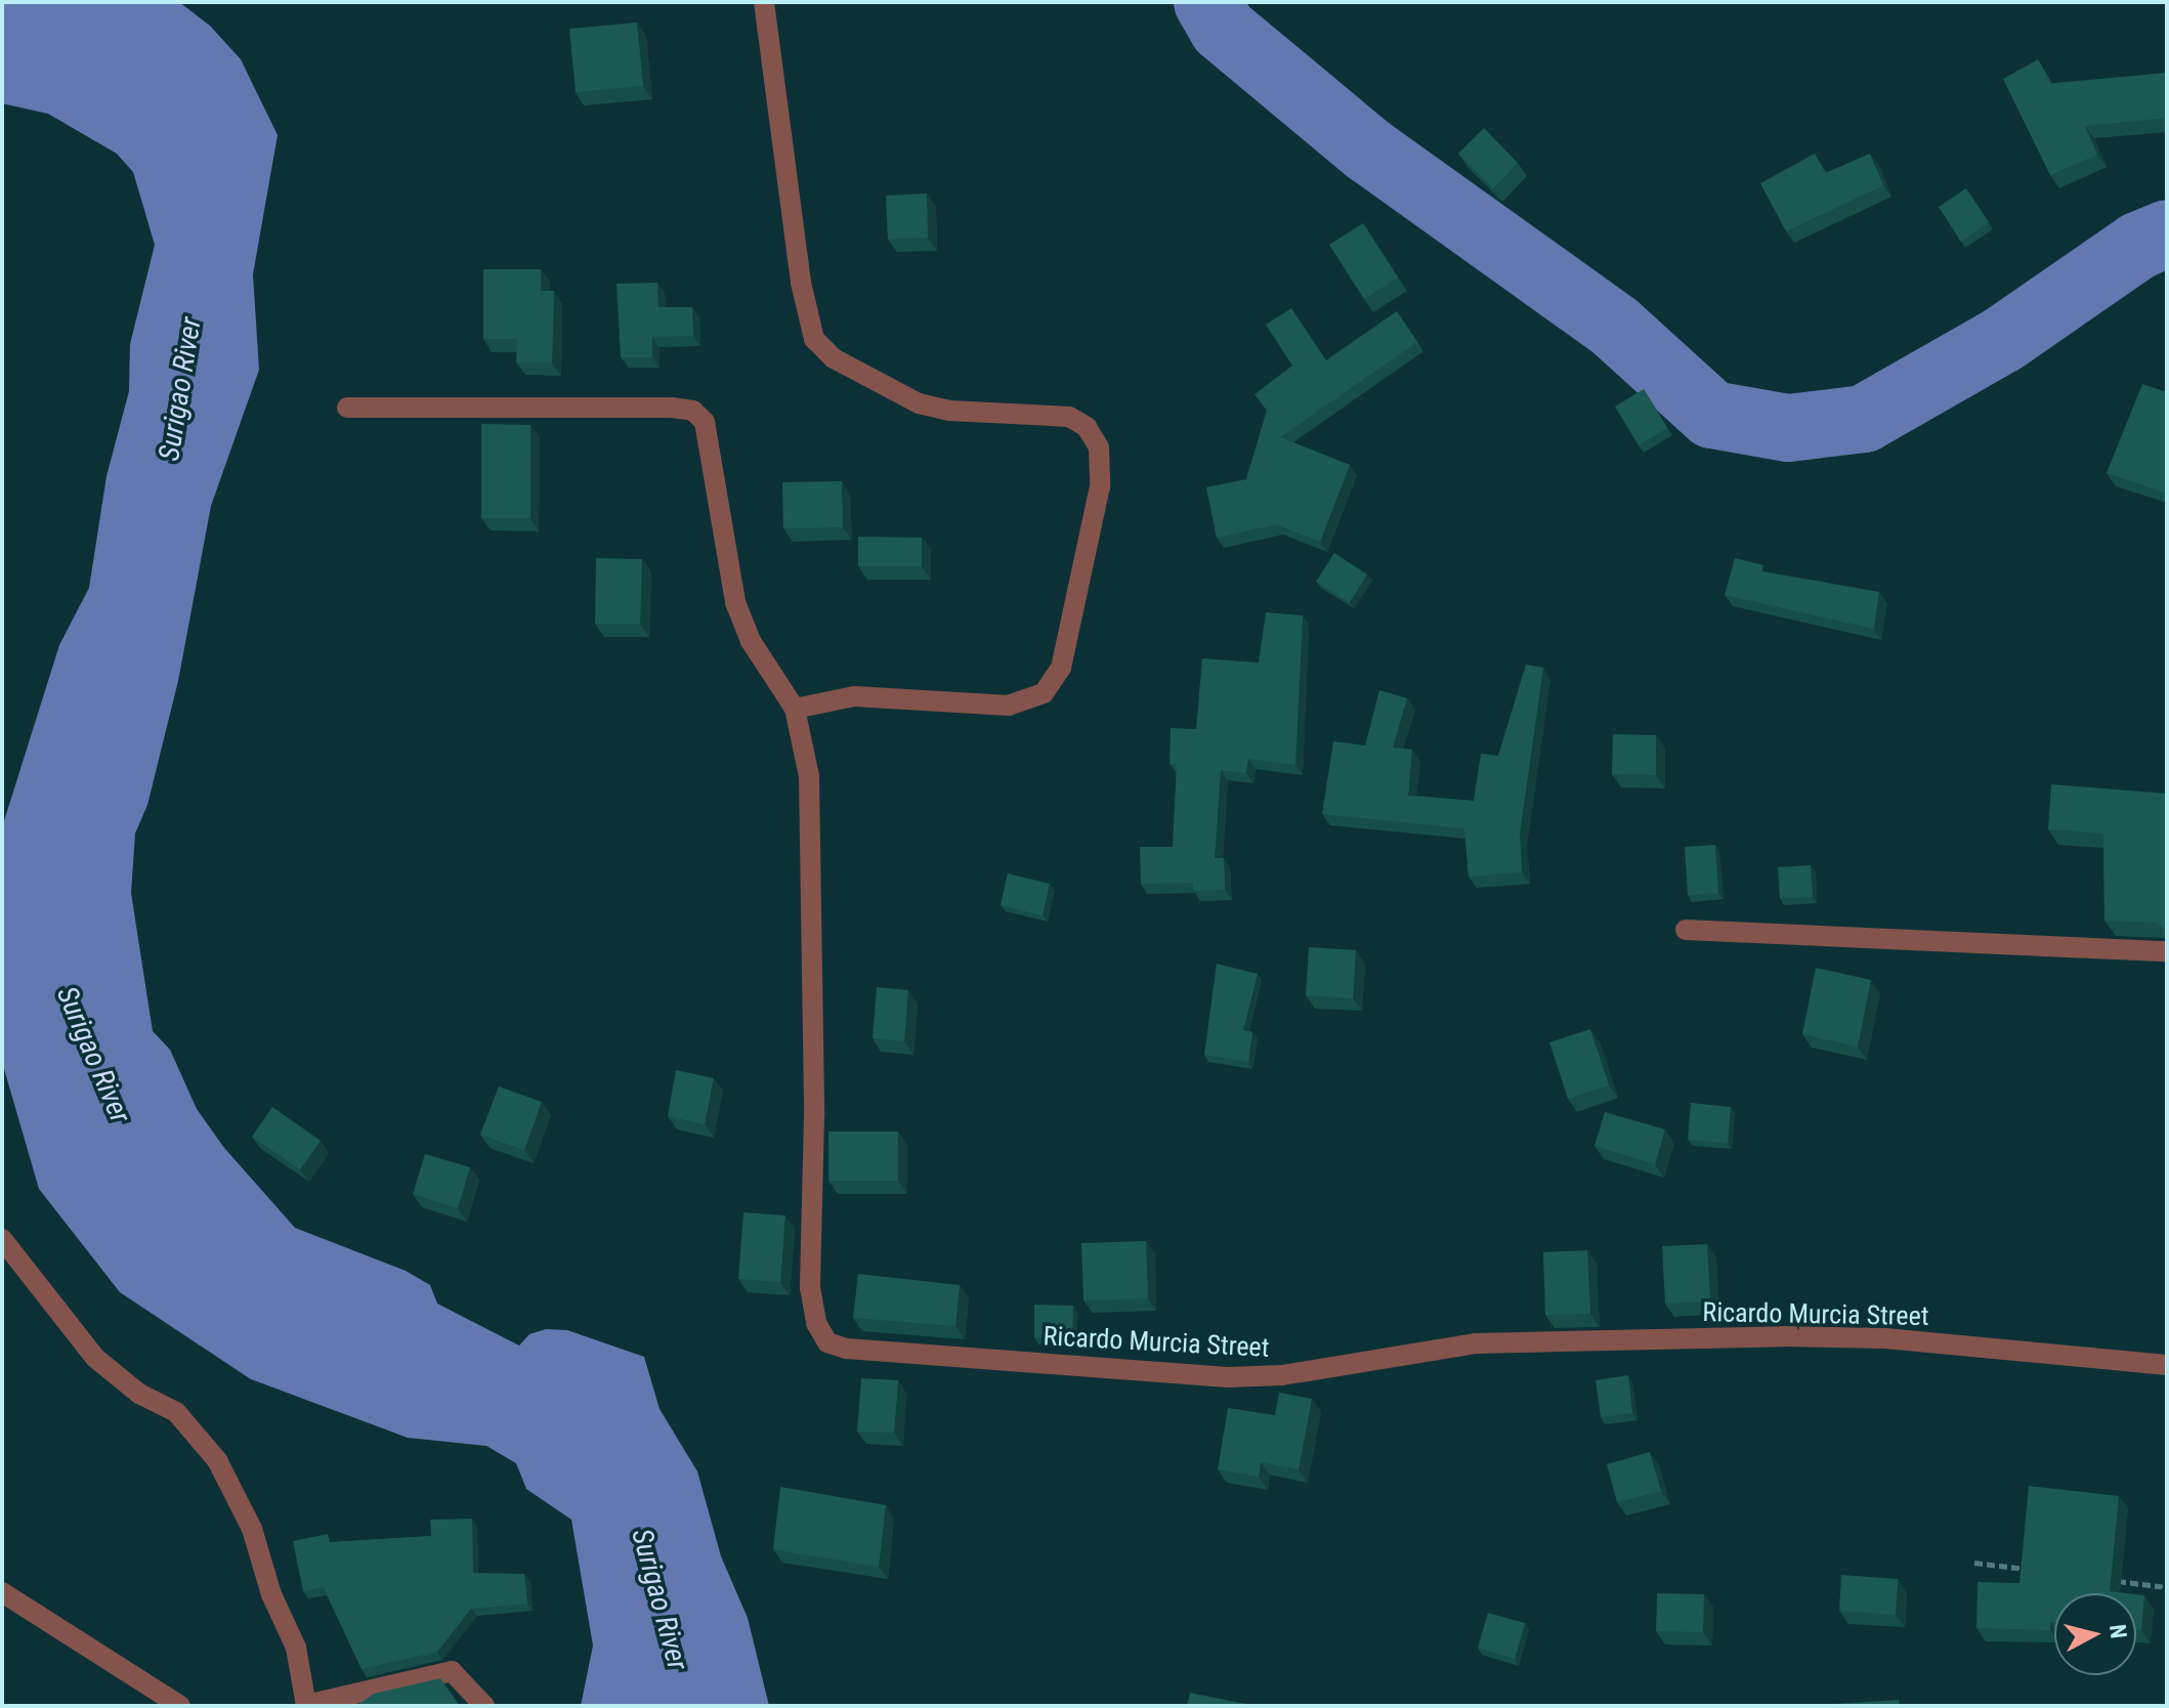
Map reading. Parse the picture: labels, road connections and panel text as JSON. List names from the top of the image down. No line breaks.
{"streets":{"street":["Ricardo Murcia Street"]},"water":["Surigao River"],"north":"right"}
